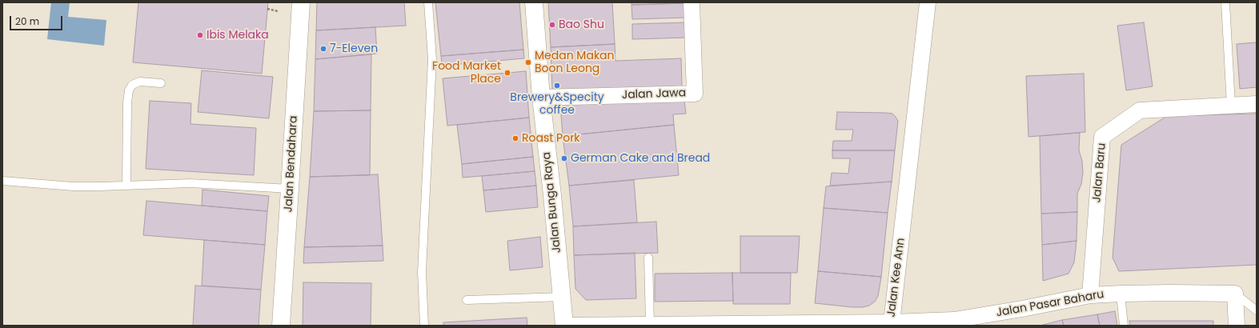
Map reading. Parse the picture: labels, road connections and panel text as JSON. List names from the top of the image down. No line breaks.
{"streets":{"street":["Jalan Jawa","Jalan Bendahara","Jalan Baru","Jalan Bunga Raya","Jalan Kee Ann","Jalan Pasar Baharu"]},"crossings":[["Jalan Jawa","Jalan Bunga Raya"],["Jalan Baru","Jalan Pasar Baharu"],["Jalan Bunga Raya","Jalan Kee Ann"],["Jalan Kee Ann","Jalan Pasar Baharu"]],"places":["Bao Shu","Ibis Melaka","7-Eleven","Medan Makan Boon Leong","Food Market Place","Brewery&Specity coffee","Roast Pork","German Cake and Bread"],"scale_bar":"20 m"}
